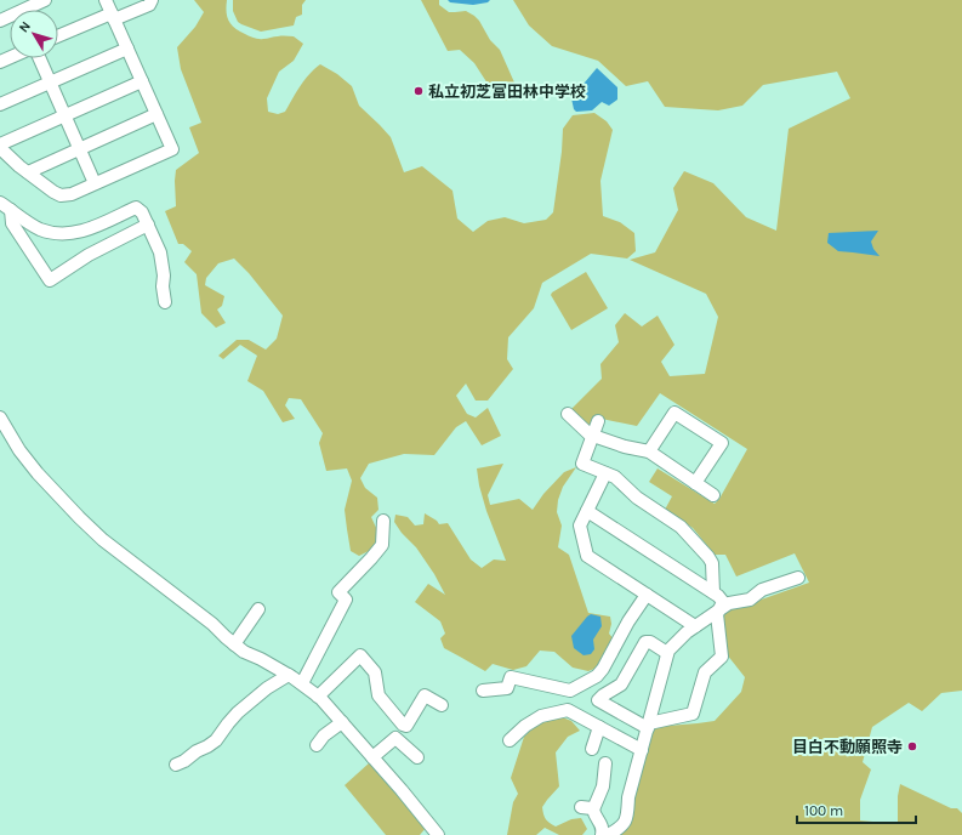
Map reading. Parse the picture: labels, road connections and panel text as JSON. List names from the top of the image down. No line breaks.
{"places":["私立初芝富田林中学校","目白不動願照寺"],"scale_bar":"100 m","north":"top left"}
